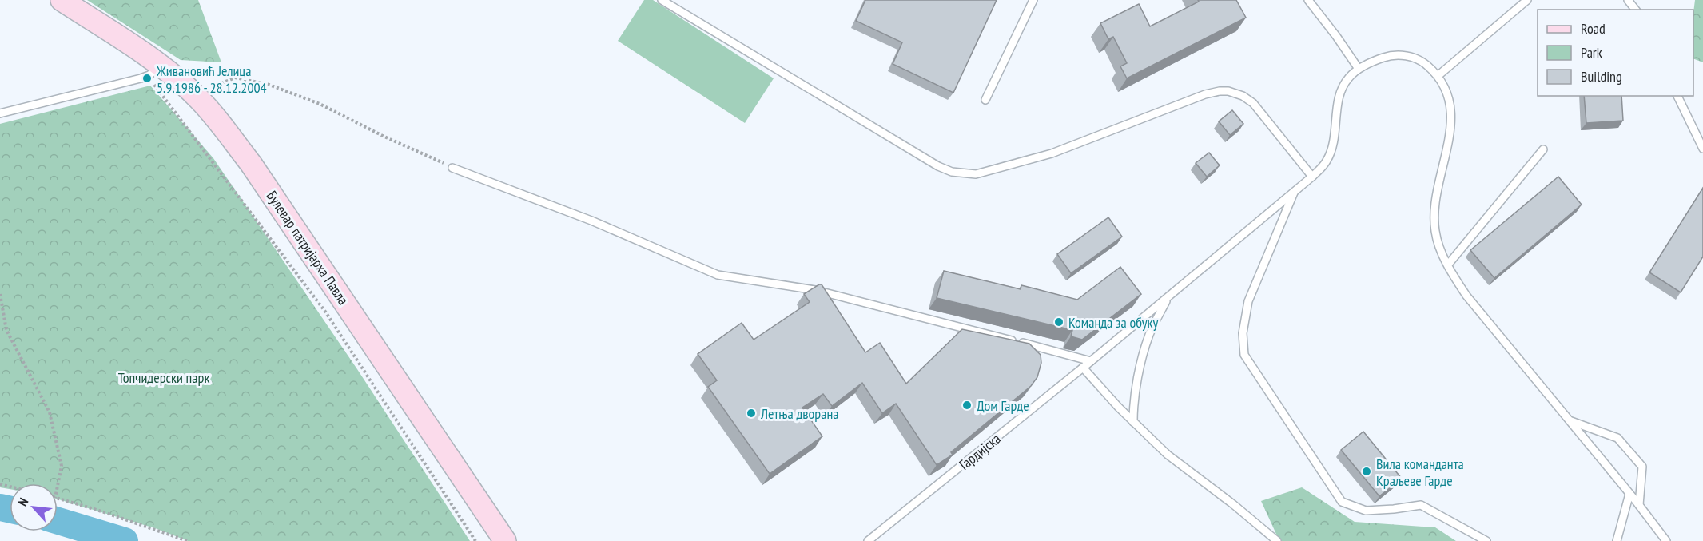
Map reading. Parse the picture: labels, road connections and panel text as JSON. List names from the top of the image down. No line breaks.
{"streets":{"main road":["Булевар патријарха Павла"],"lane":["Гардијска"]},"parks":["Топчидерски парк"],"places":["Живановић Јелица 5.9.1986 - 28.12.2004","Команда за обуку","Дом Гарде","Летња дворана","Вила команданта Краљеве Гарде"],"legend":["Road","Park","Building"],"north":"top left"}
